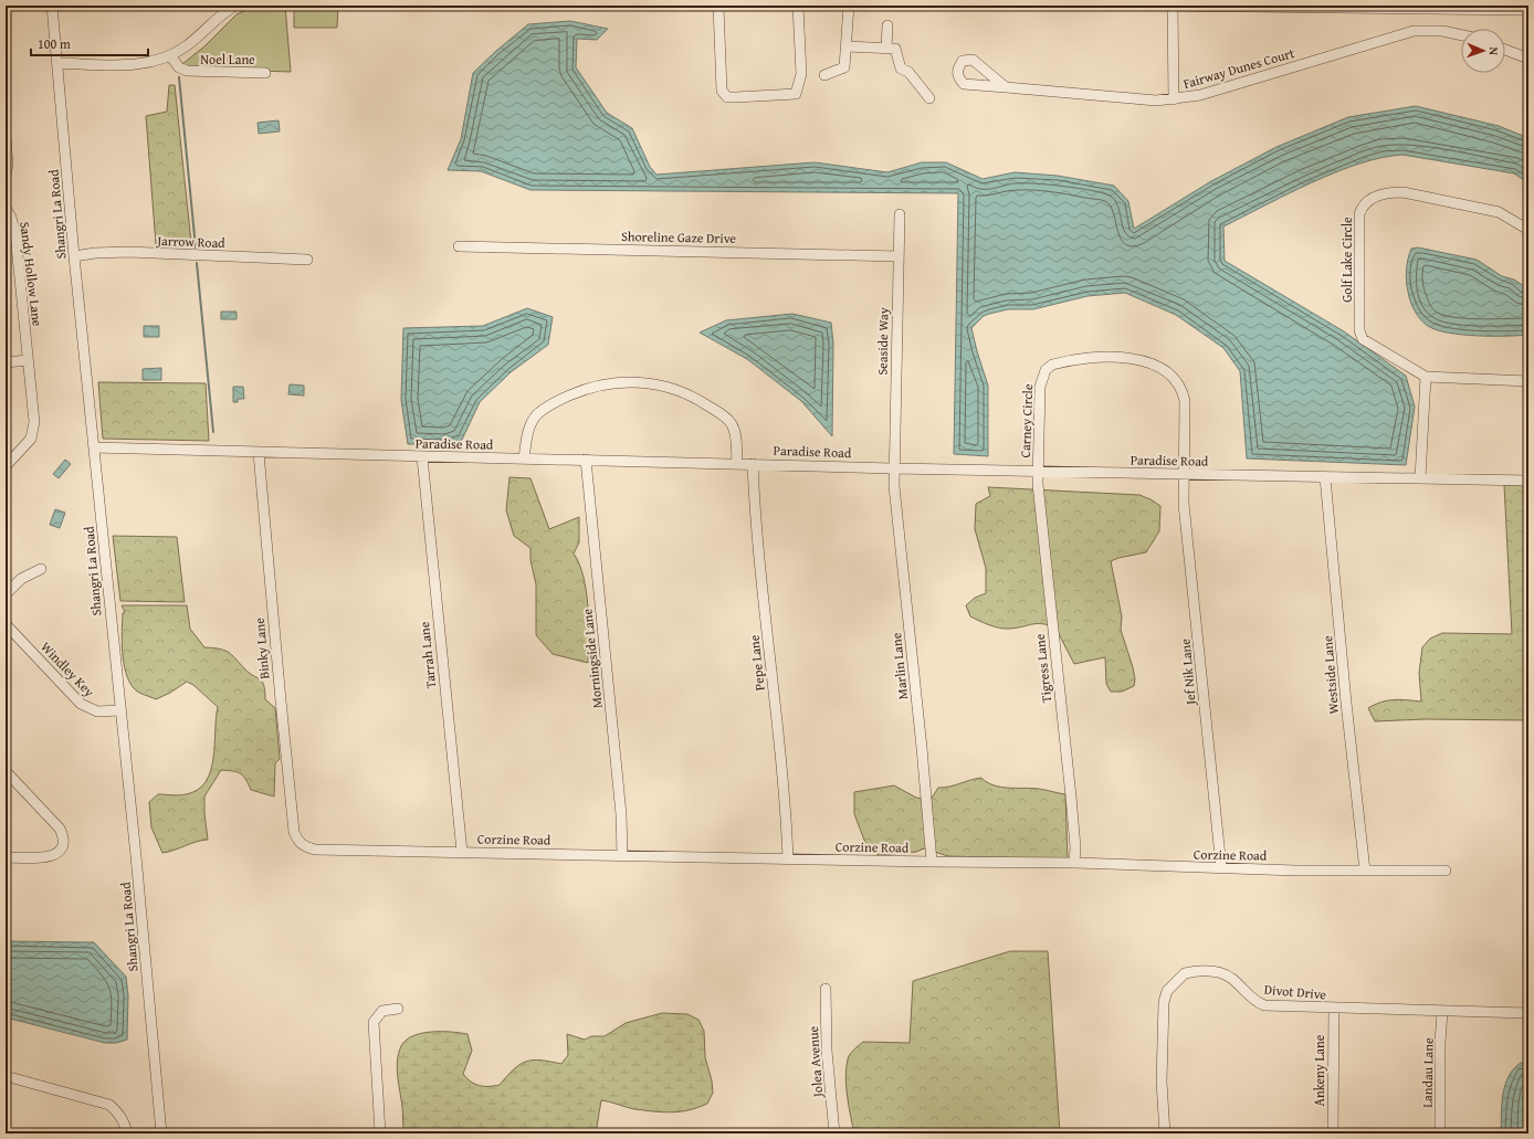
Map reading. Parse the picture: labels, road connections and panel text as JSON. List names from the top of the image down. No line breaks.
{"streets":{"street":["Noel Lane","Fairway Dunes Court","Shangri La Road","Shoreline Gaze Drive","Jarrow Road","Golf Lake Circle","Sandy Hollow Lane","Seaside Way","Carney Circle","Paradise Road","Binky Lane","Tarrah Lane","Morningside Lane","Pepe Lane","Marlin Lane","Tigress Lane","Windley Key","Jef Nik Lane","Westside Lane","Corzine Road","Divot Drive","Jolea Avenue","Ankeny Lane","Landau Lane"]},"crossings":[["Shangri La Road","Jarrow Road"],["Shangri La Road","Paradise Road"],["Shangri La Road","Windley Key"],["Shoreline Gaze Drive","Seaside Way"],["Seaside Way","Paradise Road"],["Seaside Way","Marlin Lane"],["Carney Circle","Paradise Road"],["Carney Circle","Tigress Lane"],["Carney Circle","Jef Nik Lane"],["Paradise Road","Binky Lane"],["Paradise Road","Tarrah Lane"],["Paradise Road","Morningside Lane"],["Paradise Road","Pepe Lane"],["Paradise Road","Marlin Lane"],["Paradise Road","Tigress Lane"],["Paradise Road","Jef Nik Lane"],["Paradise Road","Westside Lane"],["Binky Lane","Corzine Road"],["Tarrah Lane","Corzine Road"],["Morningside Lane","Corzine Road"],["Pepe Lane","Corzine Road"],["Marlin Lane","Corzine Road"],["Tigress Lane","Corzine Road"],["Jef Nik Lane","Corzine Road"],["Westside Lane","Corzine Road"],["Divot Drive","Ankeny Lane"],["Divot Drive","Landau Lane"]],"scale_bar":"100 m","north":"right"}
